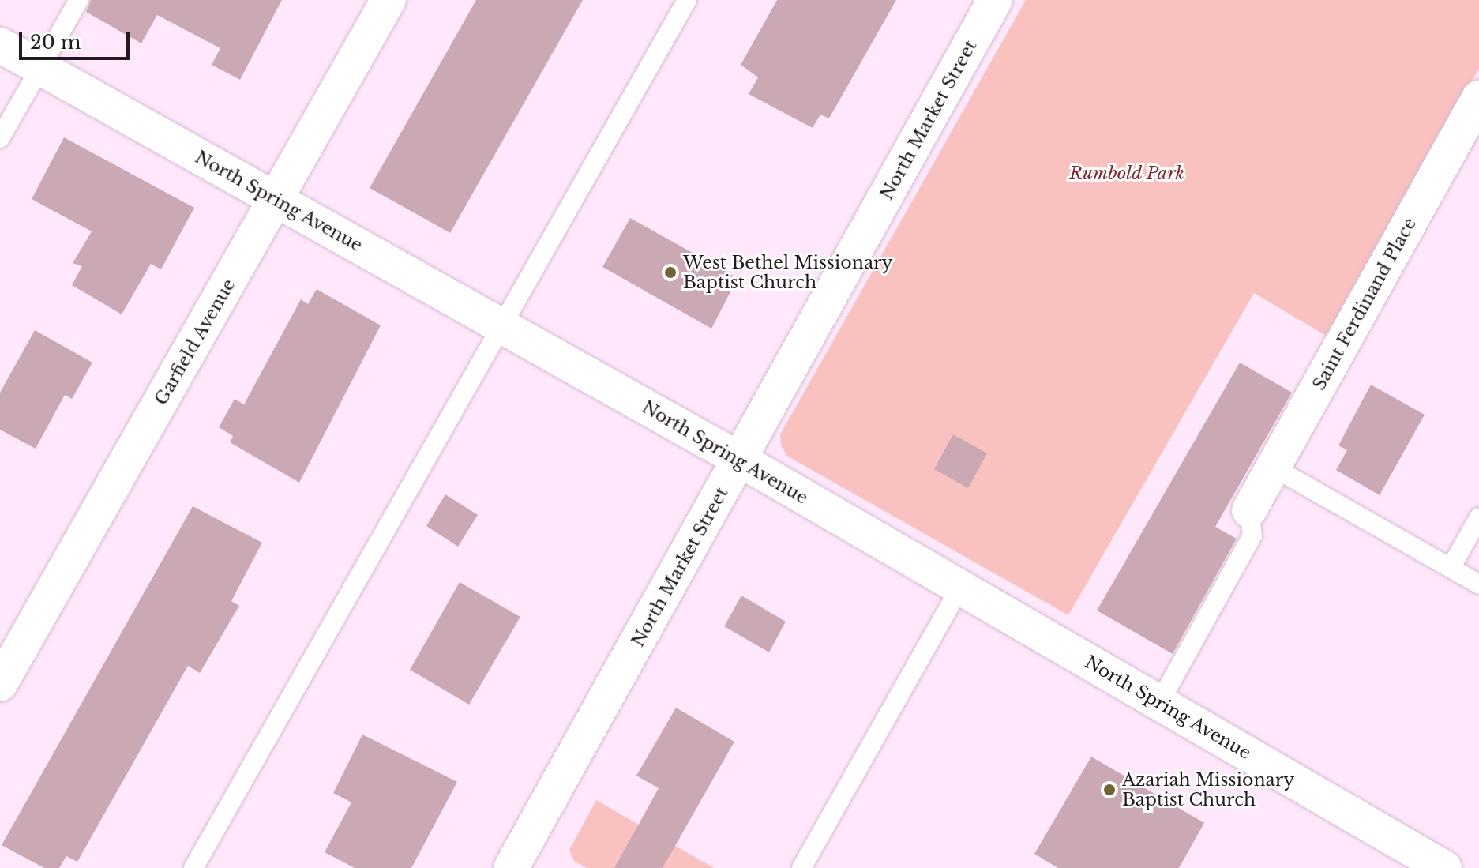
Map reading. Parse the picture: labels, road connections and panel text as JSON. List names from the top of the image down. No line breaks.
{"streets":{"street":["North Market Street","North Spring Avenue","Saint Ferdinand Place","Garfield Avenue"]},"crossings":[["North Market Street","North Spring Avenue"],["North Spring Avenue","Garfield Avenue"]],"parks":["Rumbold Park"],"places":["West Bethel Missionary Baptist Church","Azariah Missionary Baptist Church"],"scale_bar":"20 m"}
